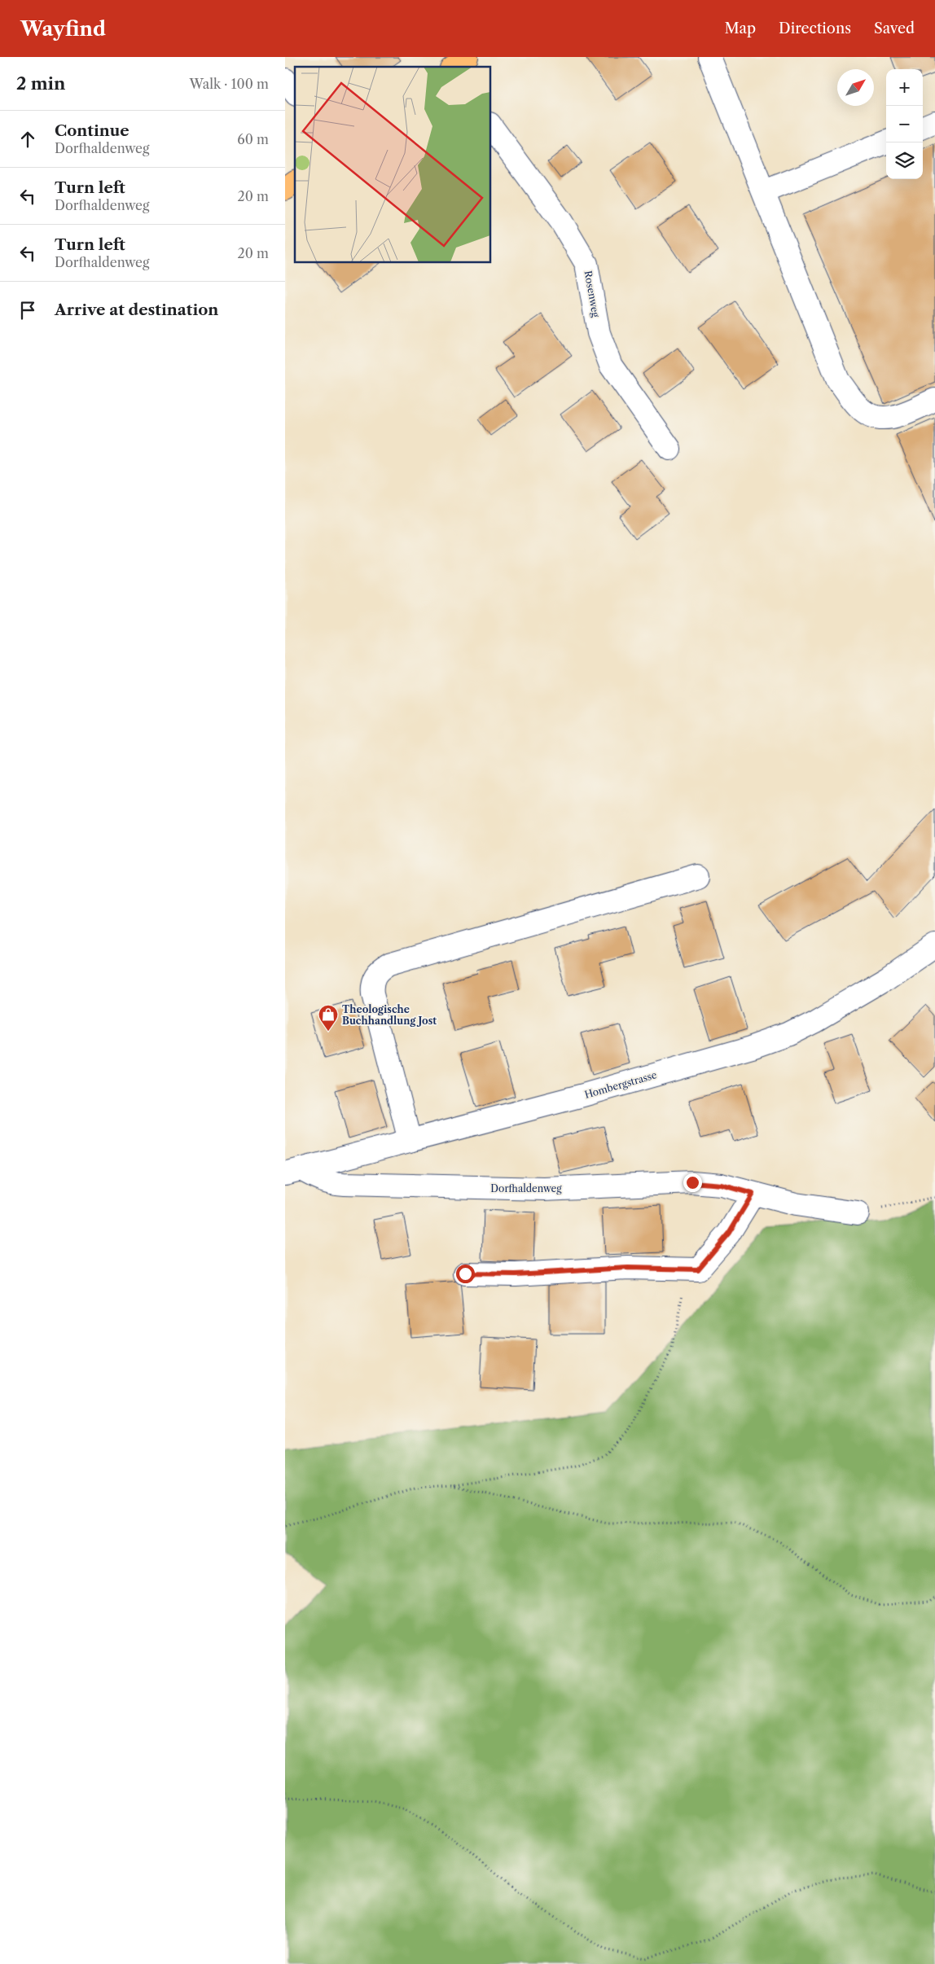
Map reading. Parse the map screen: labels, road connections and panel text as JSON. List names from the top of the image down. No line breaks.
{"streets":{"street":["Rosenweg","Hombergstrasse","Dorfhaldenweg"]},"crossings":[["Hombergstrasse","Dorfhaldenweg"]],"places":{"shop":["Theologische Buchhandlung Jost"]},"north":"top right","page":{"header":"Wayfind","nav":["Map","Directions","Saved"],"heading":["2 min","Walk · 100 m"],"map_buttons":["+","−"],"list":[["Continue","Dorfhaldenweg","60 m"],["Turn left","Dorfhaldenweg","20 m"],["Turn left","Dorfhaldenweg","20 m"],"Arrive at destination"]}}
